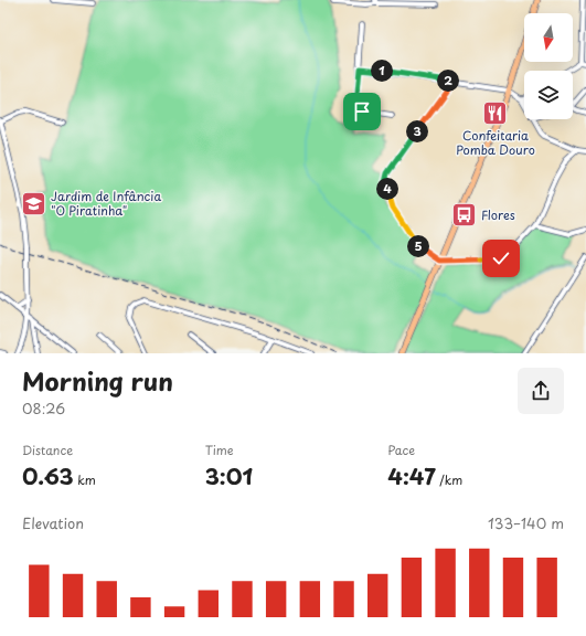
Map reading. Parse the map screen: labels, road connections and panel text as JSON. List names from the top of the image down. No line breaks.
{"places":{"restaurant":["Confeitaria Pomba Douro"],"school or university":["Jardim de Infância \"O Piratinha\""],"bus stop":["Flores"]},"north":"bottom","page":{"pins":["1","2","3","4","5"],"heading":["Morning run","08:26"],"stats":[["Distance","0.63 km"],["Time","3:01"],["Pace","4:47 /km"]],"chart":["Elevation","133–140 m"]}}
